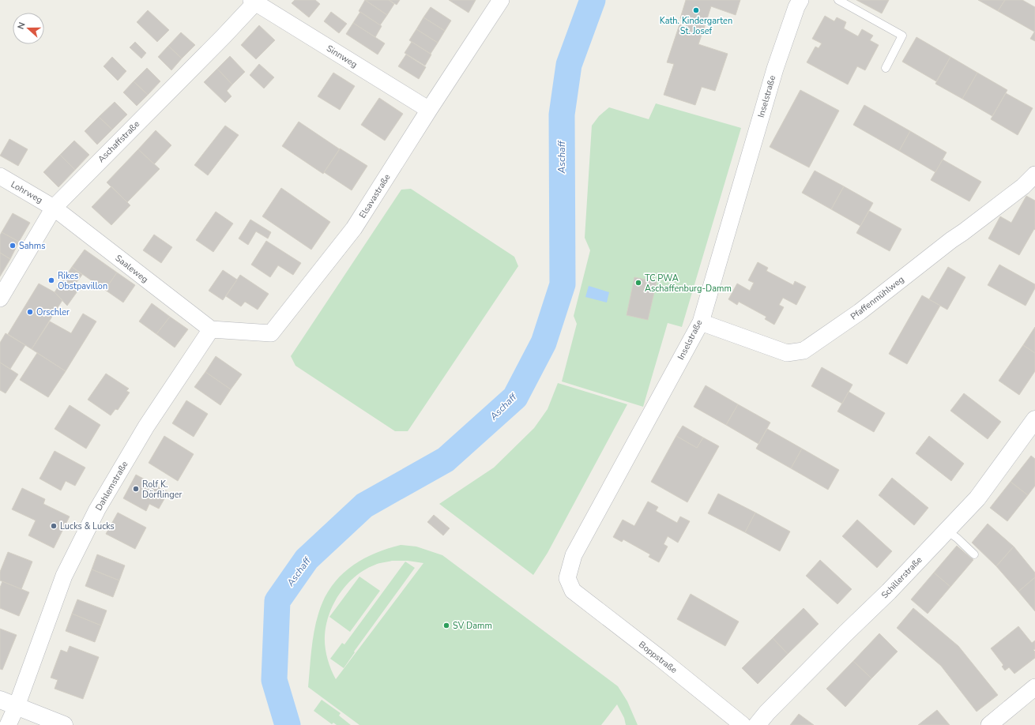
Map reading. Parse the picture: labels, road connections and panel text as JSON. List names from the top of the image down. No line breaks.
{"streets":{"main road":["Schillerstraße"],"street":["Sinnweg","Inselstraße","Aschaffstraße","Lohrweg","Elsavastraße","Saaleweg","Pfaffenmühlweg","Dahlemstraße","Boppstraße"]},"crossings":[["Sinnweg","Aschaffstraße"],["Sinnweg","Elsavastraße"],["Inselstraße","Pfaffenmühlweg"],["Inselstraße","Boppstraße"],["Aschaffstraße","Lohrweg"],["Aschaffstraße","Saaleweg"],["Lohrweg","Saaleweg"],["Elsavastraße","Saaleweg"],["Elsavastraße","Dahlemstraße"],["Saaleweg","Dahlemstraße"]],"water":["Aschaff"],"places":["Kath. Kindergarten St. Josef","Sahms","Rikes Obstpavillon","TC PWA Aschaffenburg-Damm","Orschler","Rolf K. Dörflinger","Lucks & Lucks","SV Damm"],"north":"left"}
